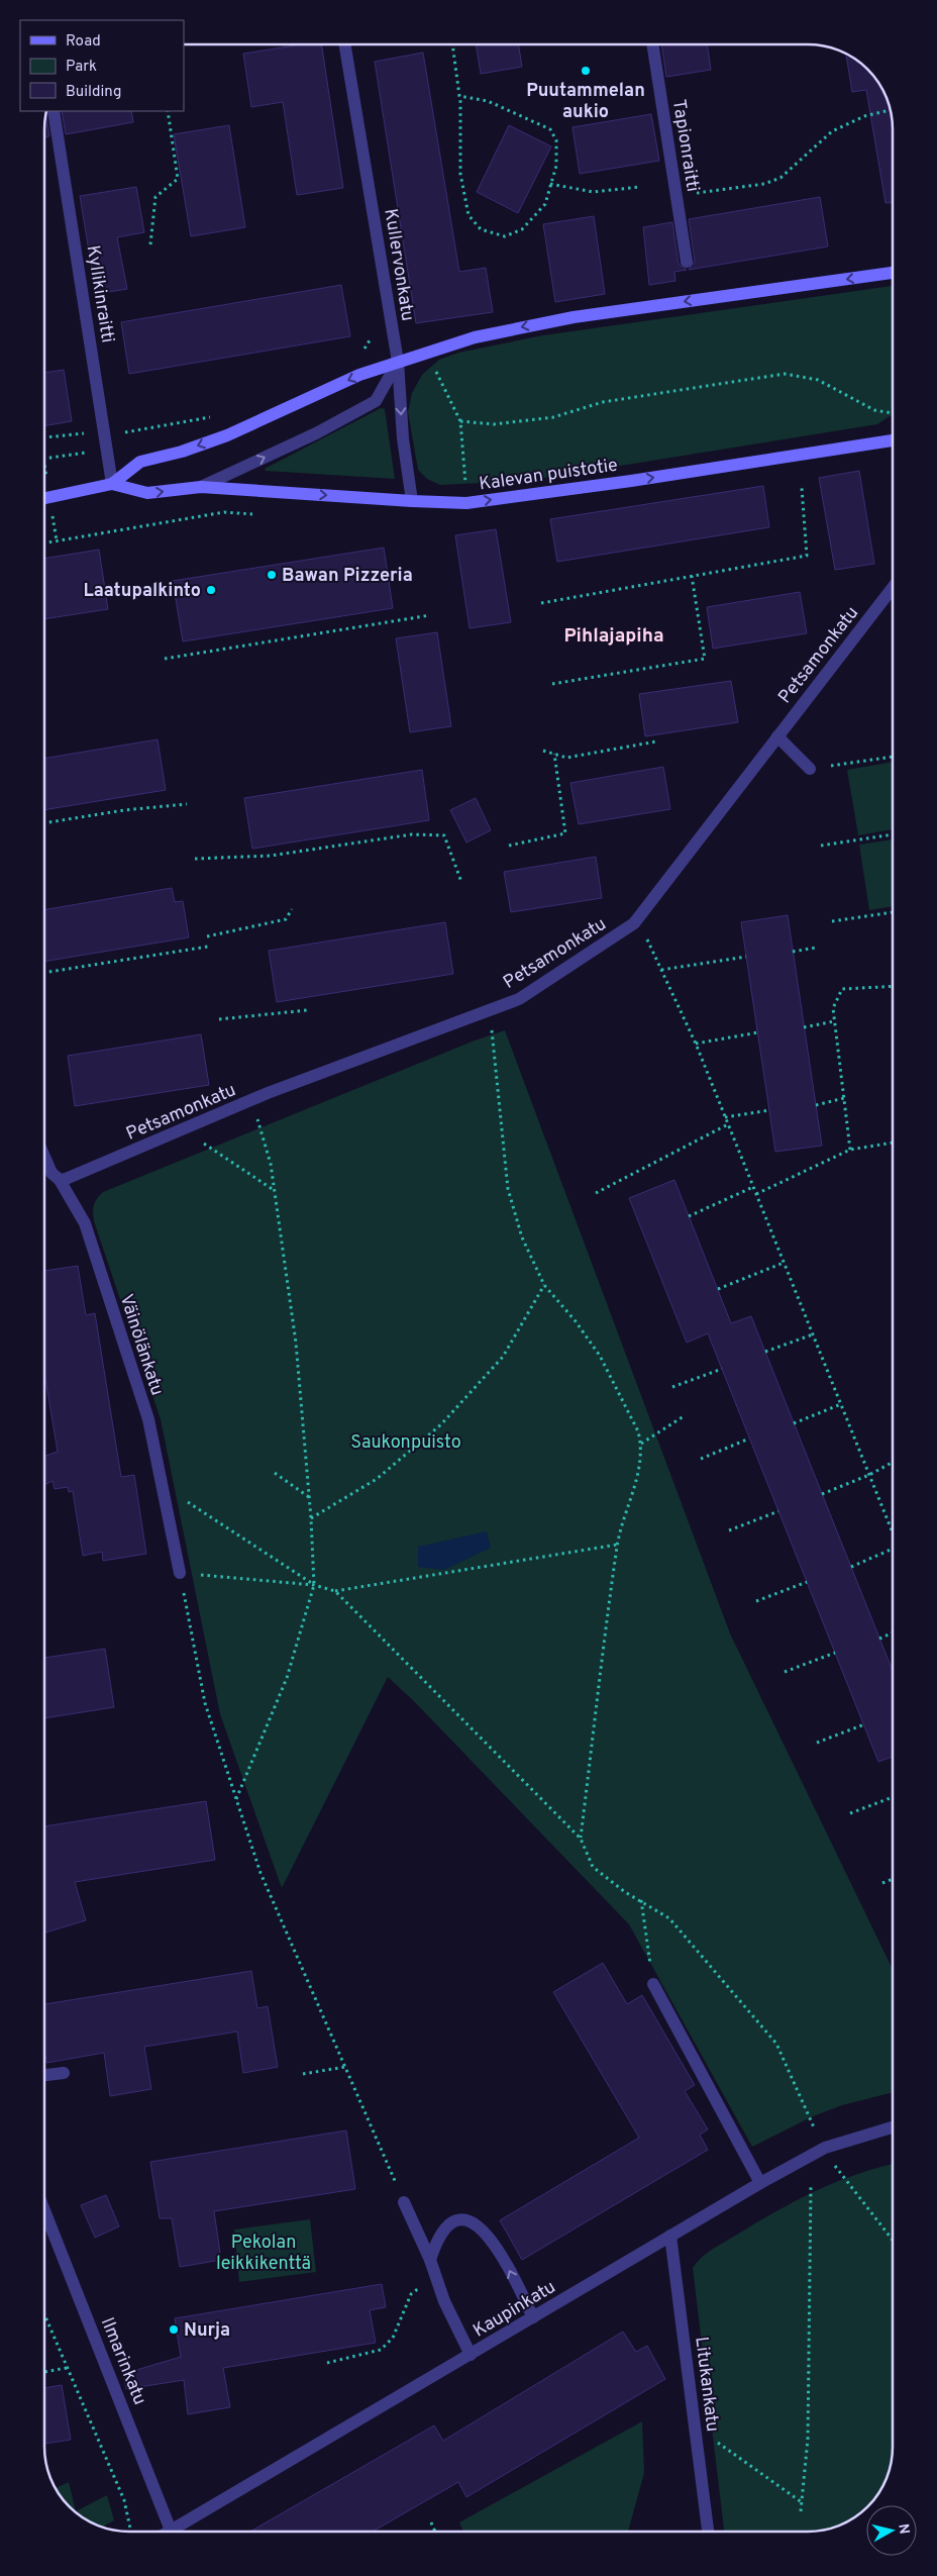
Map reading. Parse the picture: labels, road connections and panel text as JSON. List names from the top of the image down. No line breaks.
{"streets":{"main road":["Kalevan puistotie"],"street":["Tapionraitti","Kullervonkatu","Kyllikinraitti","Petsamonkatu","Väinölänkatu","Kaupinkatu","Ilmarinkatu","Litukankatu"]},"crossings":[["Kullervonkatu","Kalevan puistotie"],["Kyllikinraitti","Kalevan puistotie"],["Petsamonkatu","Väinölänkatu"],["Kaupinkatu","Litukankatu"]],"districts":["Pihlajapiha"],"parks":["Saukonpuisto","Pekolan leikkikenttä"],"places":["Puutammelan aukio","Bawan Pizzeria","Laatupalkinto","Nurja"],"legend":["Road","Park","Building"],"north":"right"}
